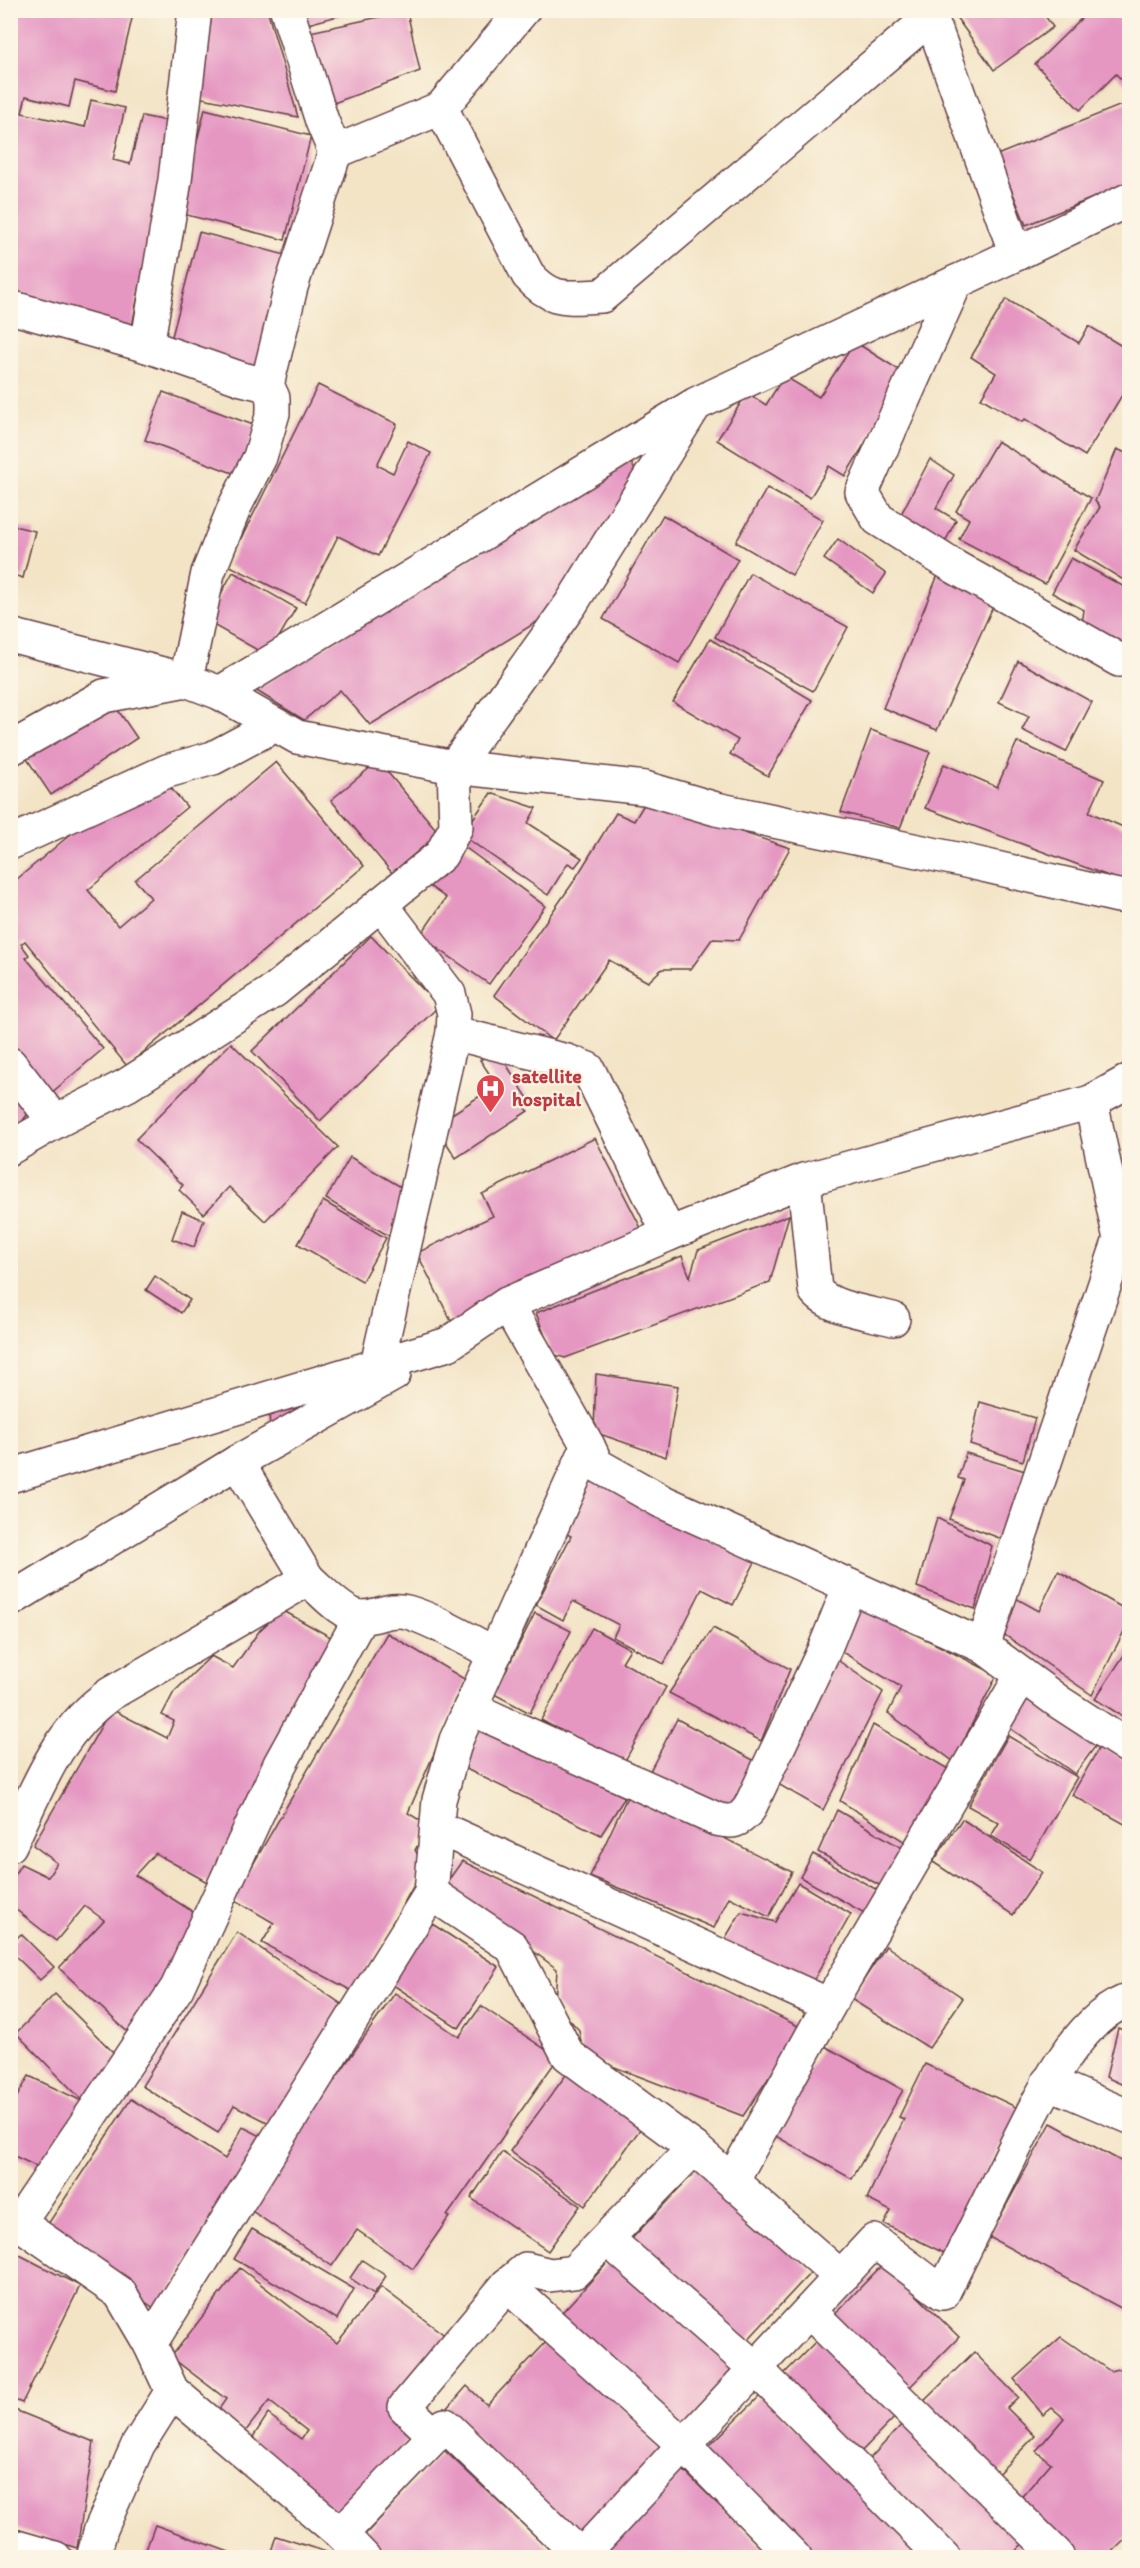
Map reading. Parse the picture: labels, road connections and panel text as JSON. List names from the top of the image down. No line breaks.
{"places":{"hospital":["satellite hospital"]}}
